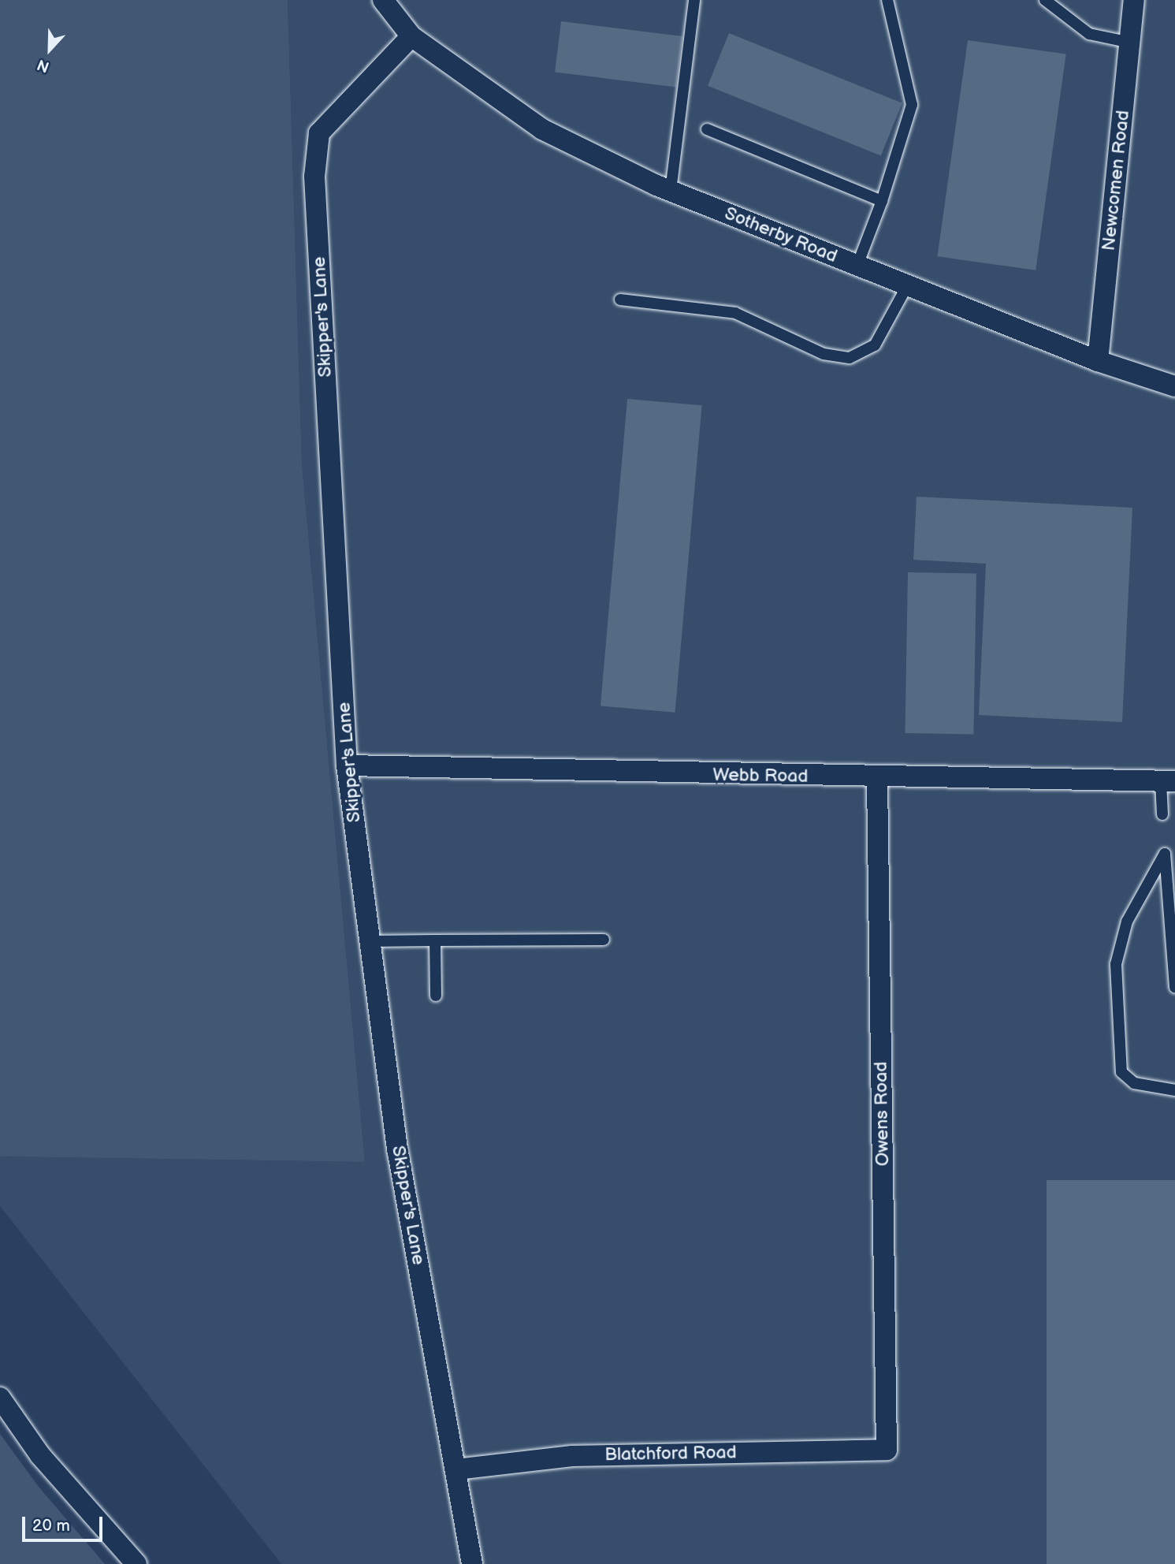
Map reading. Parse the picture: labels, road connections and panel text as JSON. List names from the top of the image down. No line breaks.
{"streets":{"street":["Newcomen Road","Sotherby Road","Skipper's Lane","Webb Road","Owens Road","Blatchford Road"]},"crossings":[["Newcomen Road","Sotherby Road"],["Sotherby Road","Skipper's Lane"],["Skipper's Lane","Webb Road"],["Skipper's Lane","Blatchford Road"],["Webb Road","Owens Road"],["Owens Road","Blatchford Road"]],"scale_bar":"20 m","north":"bottom"}
